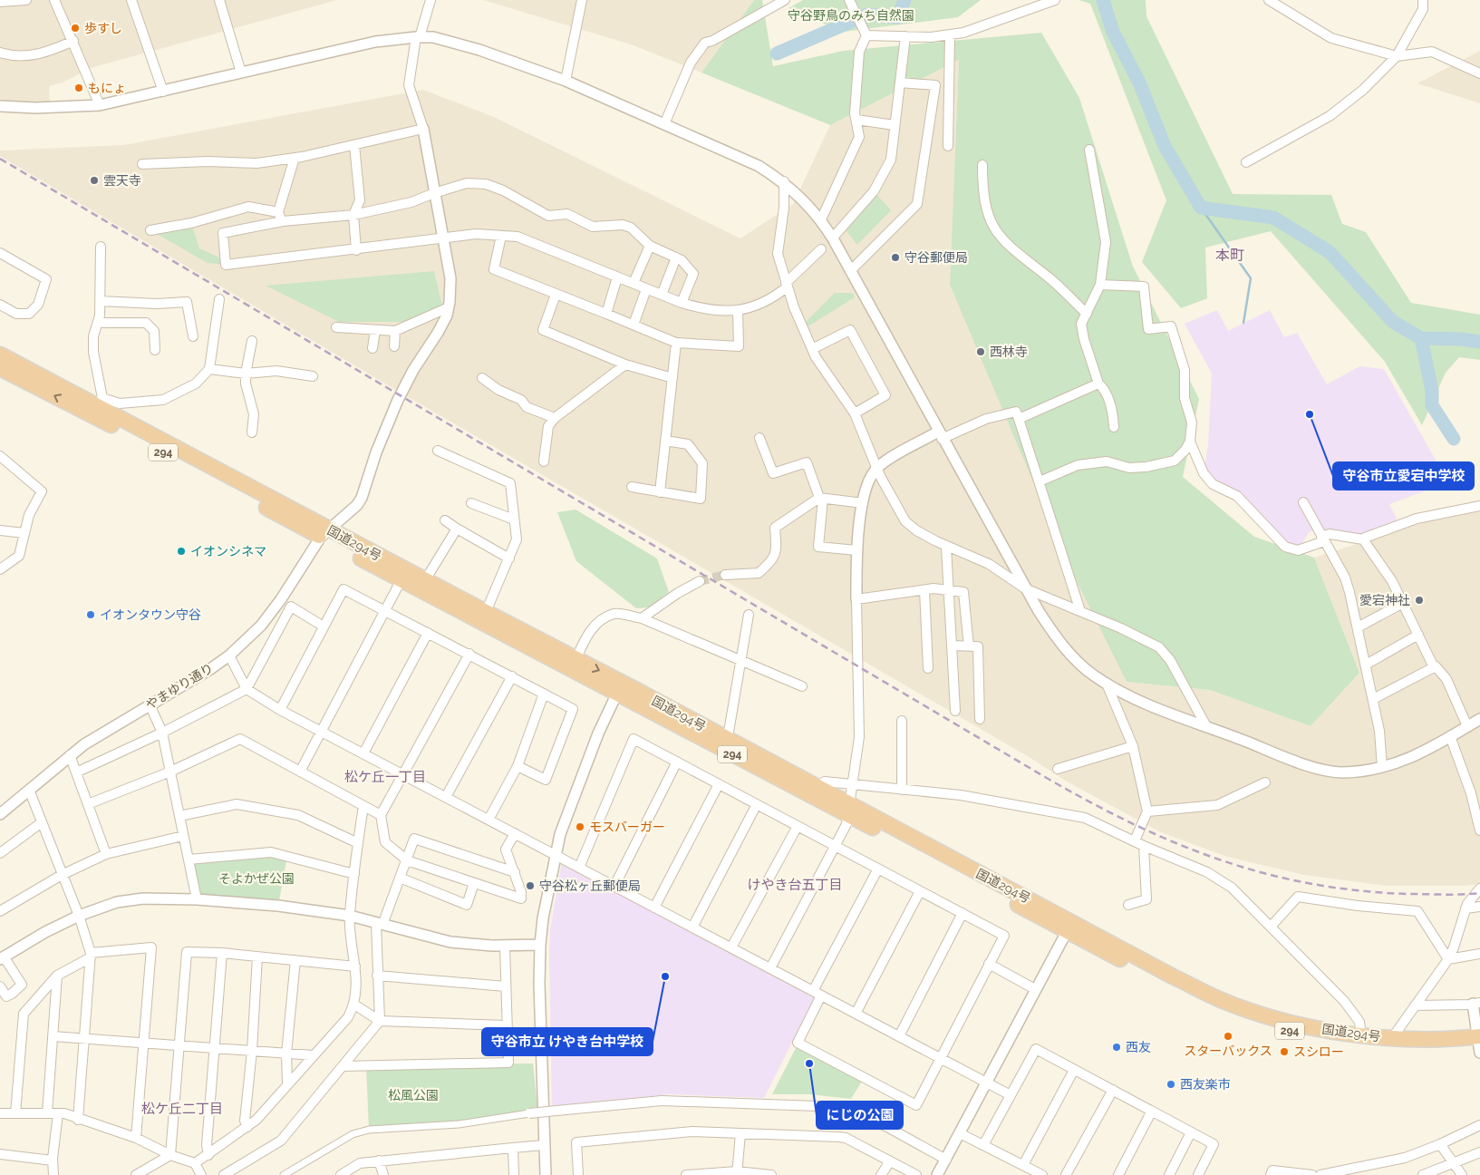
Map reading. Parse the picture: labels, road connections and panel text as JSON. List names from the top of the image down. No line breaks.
{"streets":{"highway":["294","国道294号"],"street":["やまゆり通り"]},"crossings":[["国道294号","やまゆり通り"]],"districts":["本町","松ケ丘一丁目","けやき台五丁目","松ケ丘二丁目"],"parks":["守谷野鳥のみち自然園","そよかぜ公園","松風公園"],"places":["歩すし","もにょ","雲天寺","守谷郵便局","西林寺","守谷市立愛宕中学校","イオンシネマ","愛宕神社","イオンタウン守谷","モスバーガー","守谷松ヶ丘郵便局","守谷市立 けやき台中学校","スターバックス","西友","スシロー","にじの公園","西友楽市"]}
